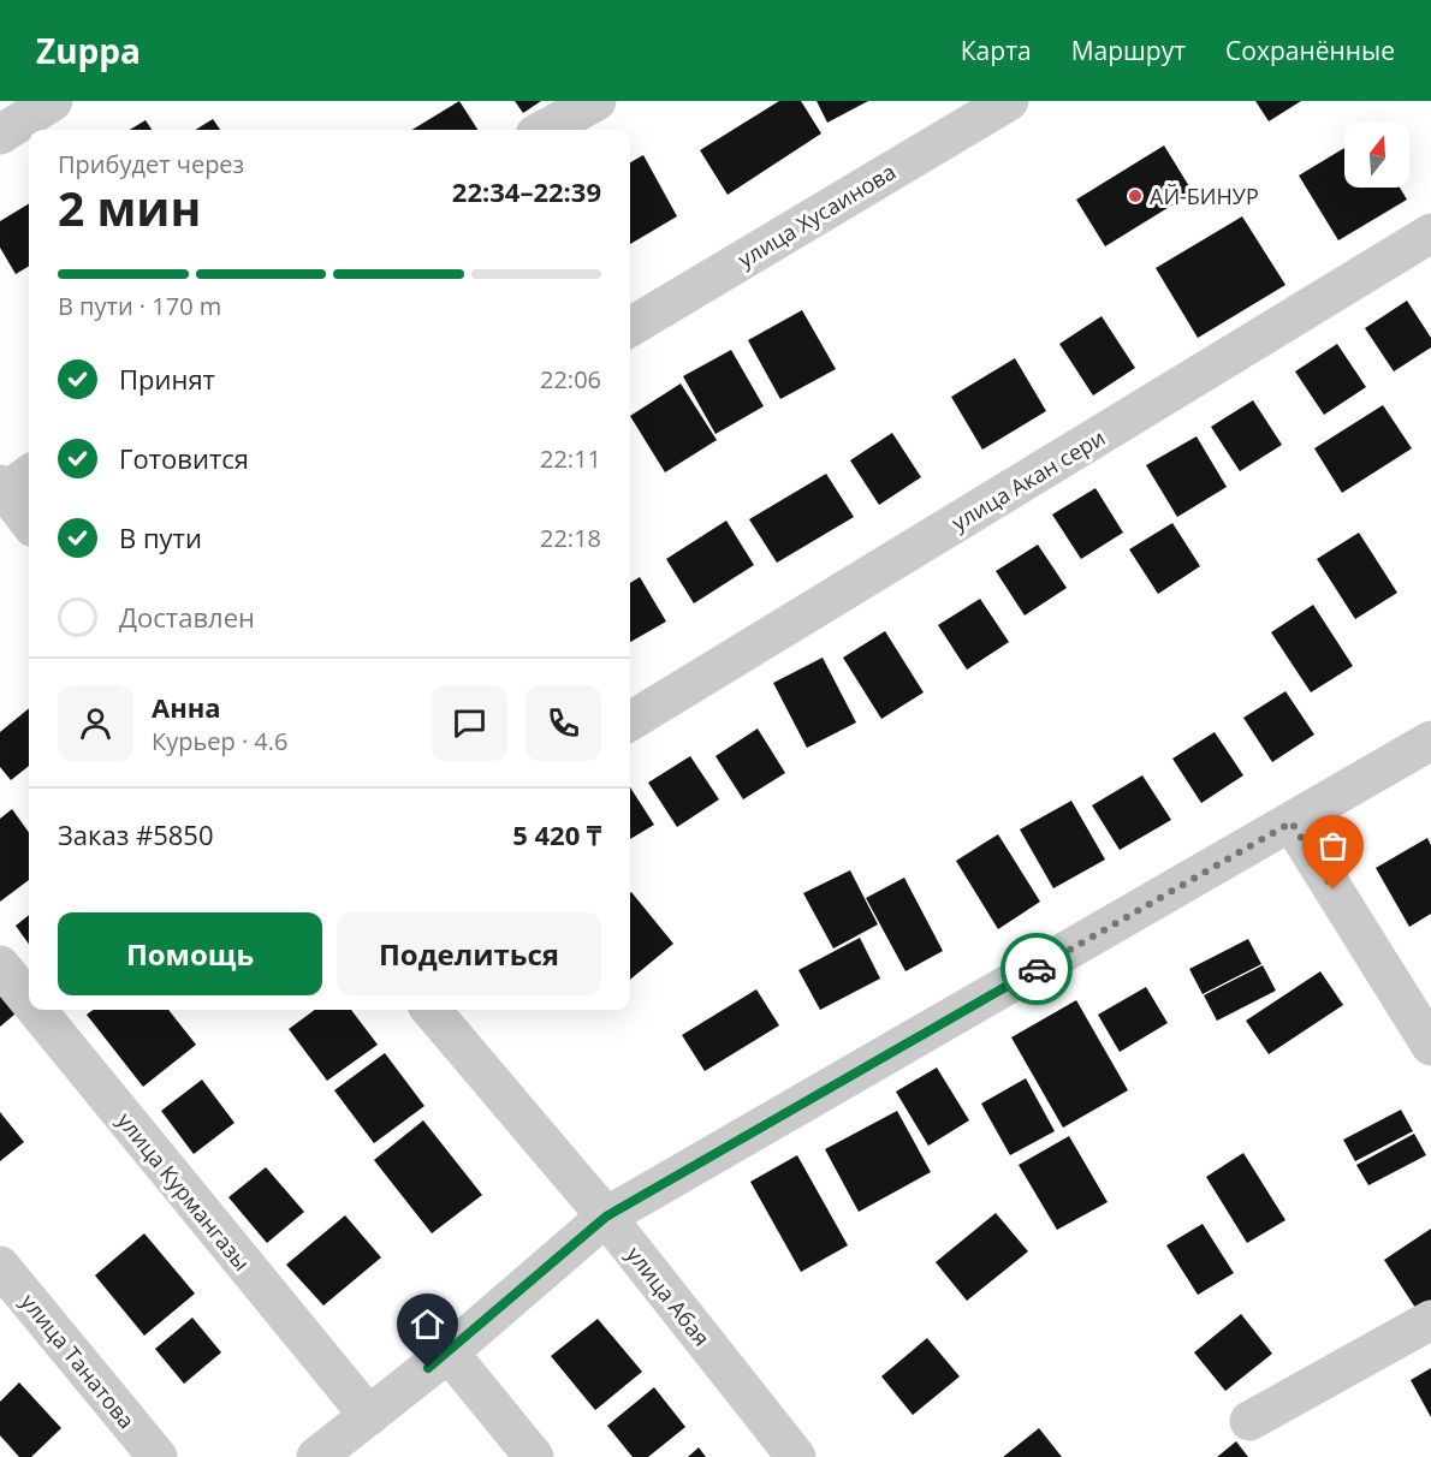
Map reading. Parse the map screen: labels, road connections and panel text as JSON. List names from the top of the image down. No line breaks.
{"streets":{"street":["улица Хусаинова","улица Акан сери","улица Курмангазы","улица Абая","улица Танатова"]},"places":["АЙ-БИНУР"],"north":"top","page":{"header":"Zuppa","nav":["Карта","Маршрут","Сохранённые"],"heading":["2 мин","Прибудет через","22:34–22:39"],"panel":["Анна","Курьер · 4.6","Заказ #5850","5 420 ₸"],"bar":"В пути · 170 m","list":[["Принят","22:06"],["Готовится","22:11"],["В пути","22:18"],"Доставлен"],"buttons":["Помощь","Поделиться"]}}
